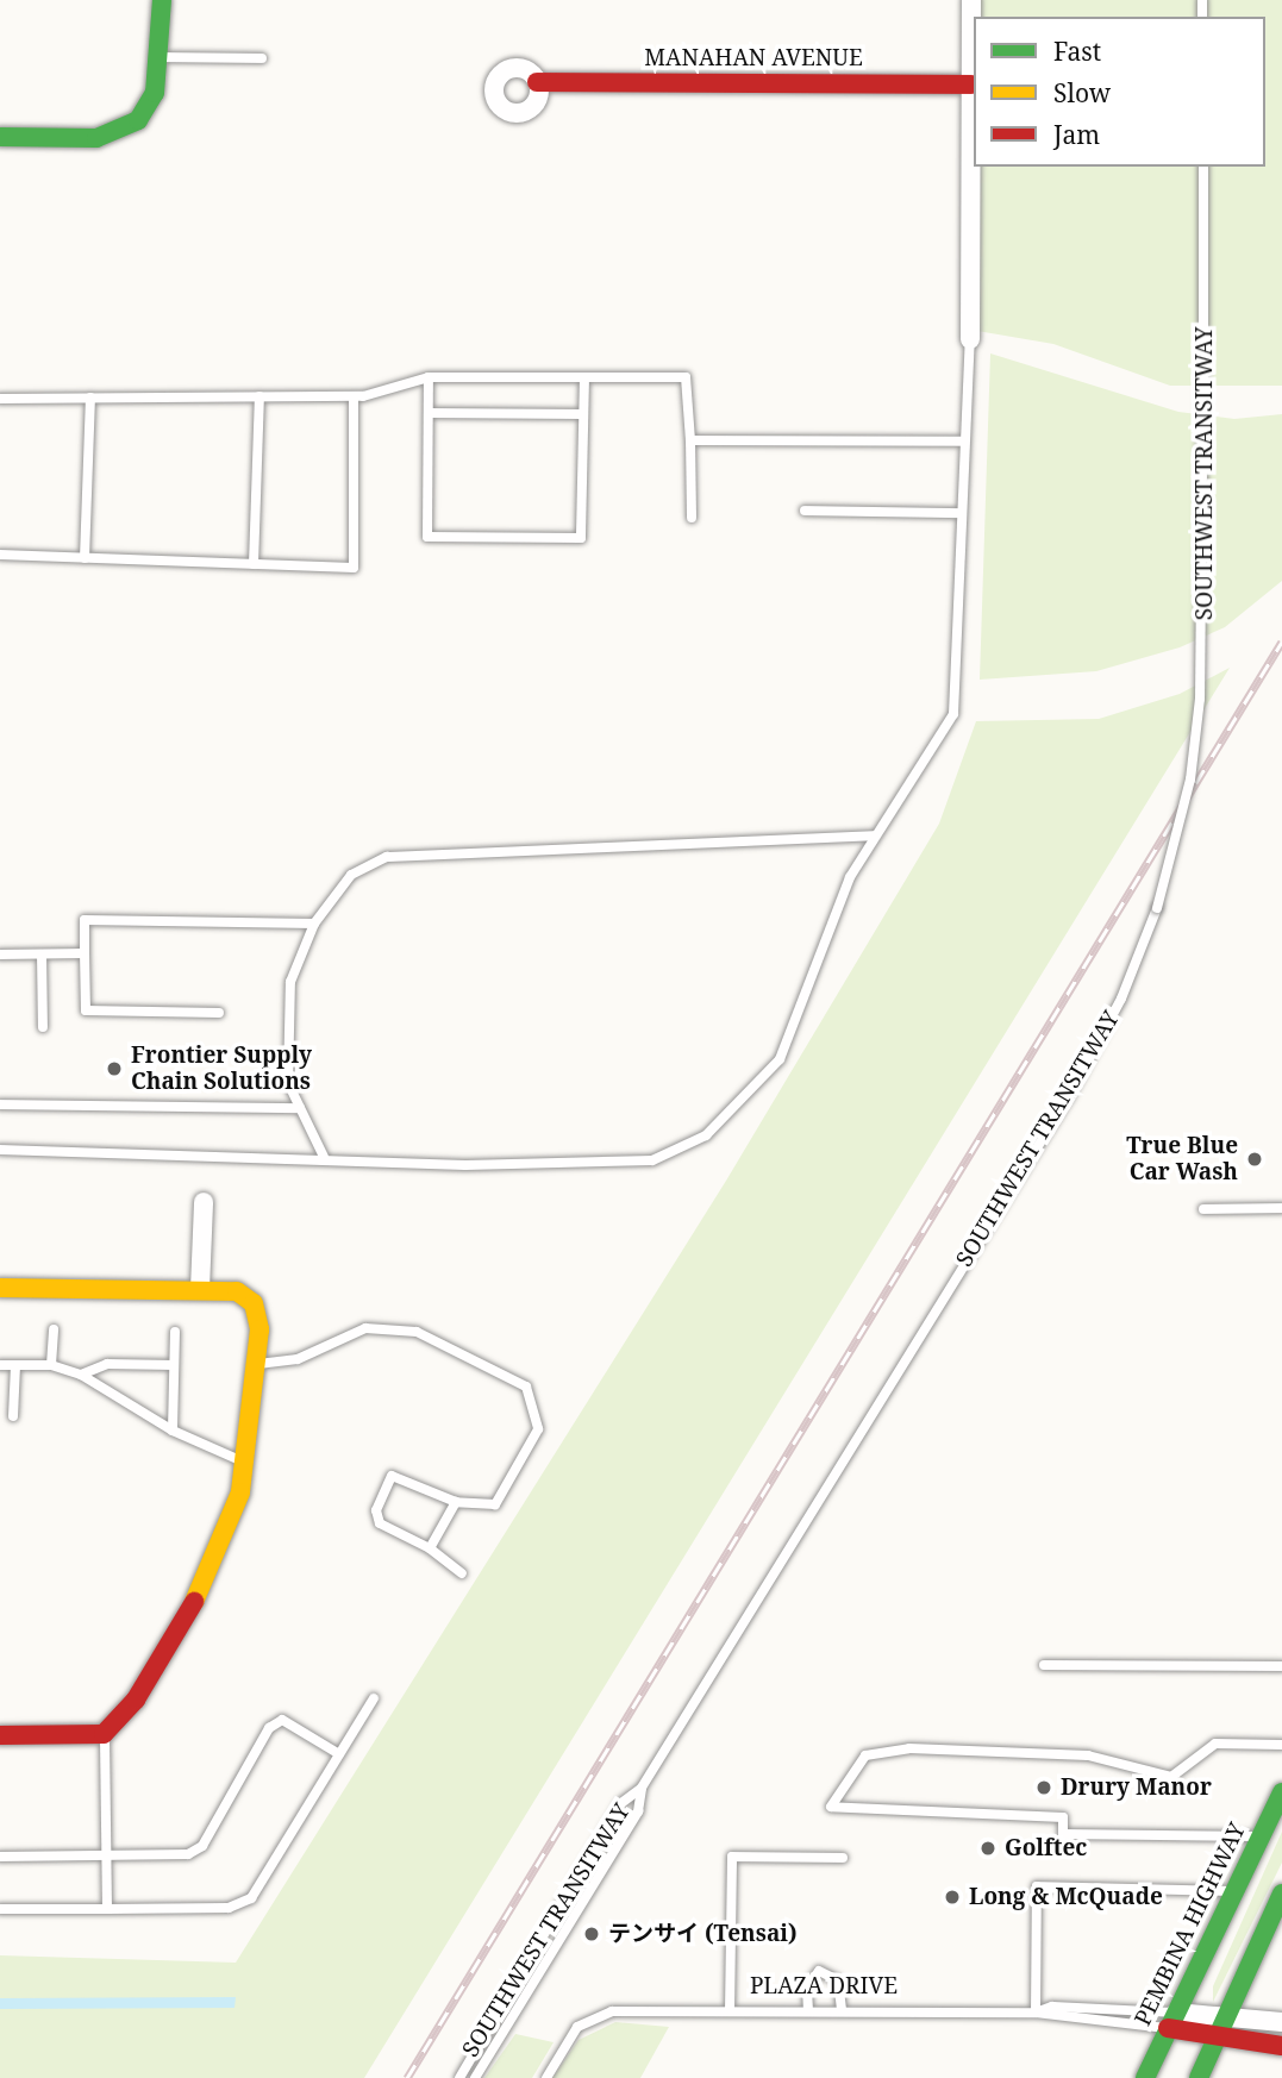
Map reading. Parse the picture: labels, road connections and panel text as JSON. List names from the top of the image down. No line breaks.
{"streets":{"street":["MANAHAN AVENUE","PEMBINA HIGHWAY","PLAZA DRIVE"],"lane":["SOUTHWEST TRANSITWAY"]},"crossings":[["PEMBINA HIGHWAY","PLAZA DRIVE"]],"places":["Frontier Supply Chain Solutions","True Blue Car Wash","Drury Manor","Golftec","Long & McQuade","テンサイ (Tensai)"],"legend":["Fast","Slow","Jam"]}
